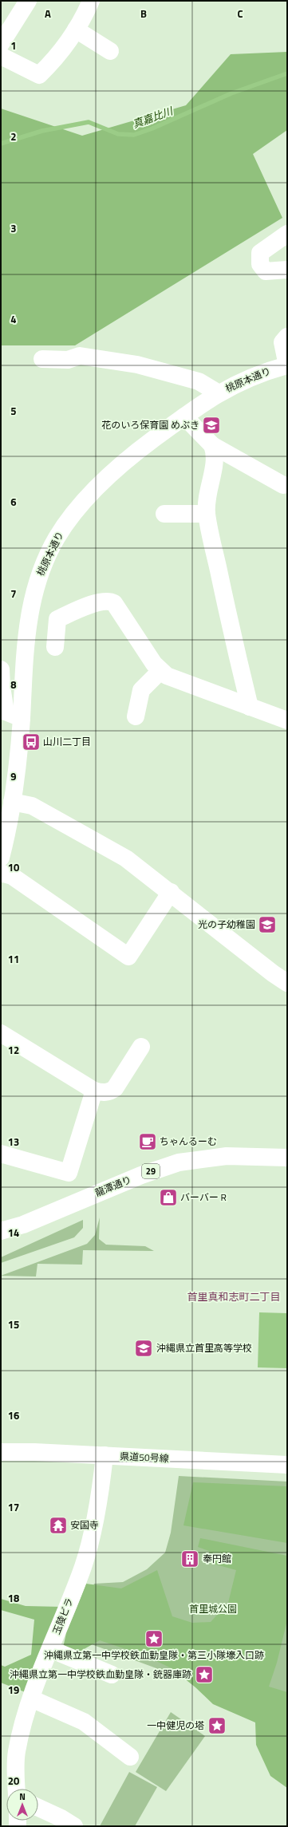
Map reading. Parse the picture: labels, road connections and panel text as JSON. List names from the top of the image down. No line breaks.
{"streets":{"street":["桃原本通り","29","龍潭通り","県道50号線","玉陵ビラ"]},"crossings":[["県道50号線","玉陵ビラ"]],"districts":["首里真和志町二丁目"],"water":["真嘉比川"],"parks":["首里城公園"],"places":{"school or university":["花のいろ保育園 めぶき","光の子幼稚園","沖縄県立首里高等学校"],"bus stop":["山川二丁目"],"cafe":["ちゃんるーむ"],"shop":["バーバー R"],"temple":["安国寺"],"building":["奉円館"],"place":["沖縄県立第一中学校鉄血勤皇隊・第三小隊壕入口跡","沖縄県立第一中学校鉄血勤皇隊・銃器庫跡","一中健児の塔"]},"north":"top","grid":{"columns":["A","B","C"],"rows":["1","2","3","4","5","6","7","8","9","10","11","12","13","14","15","16","17","18","19","20"]}}
